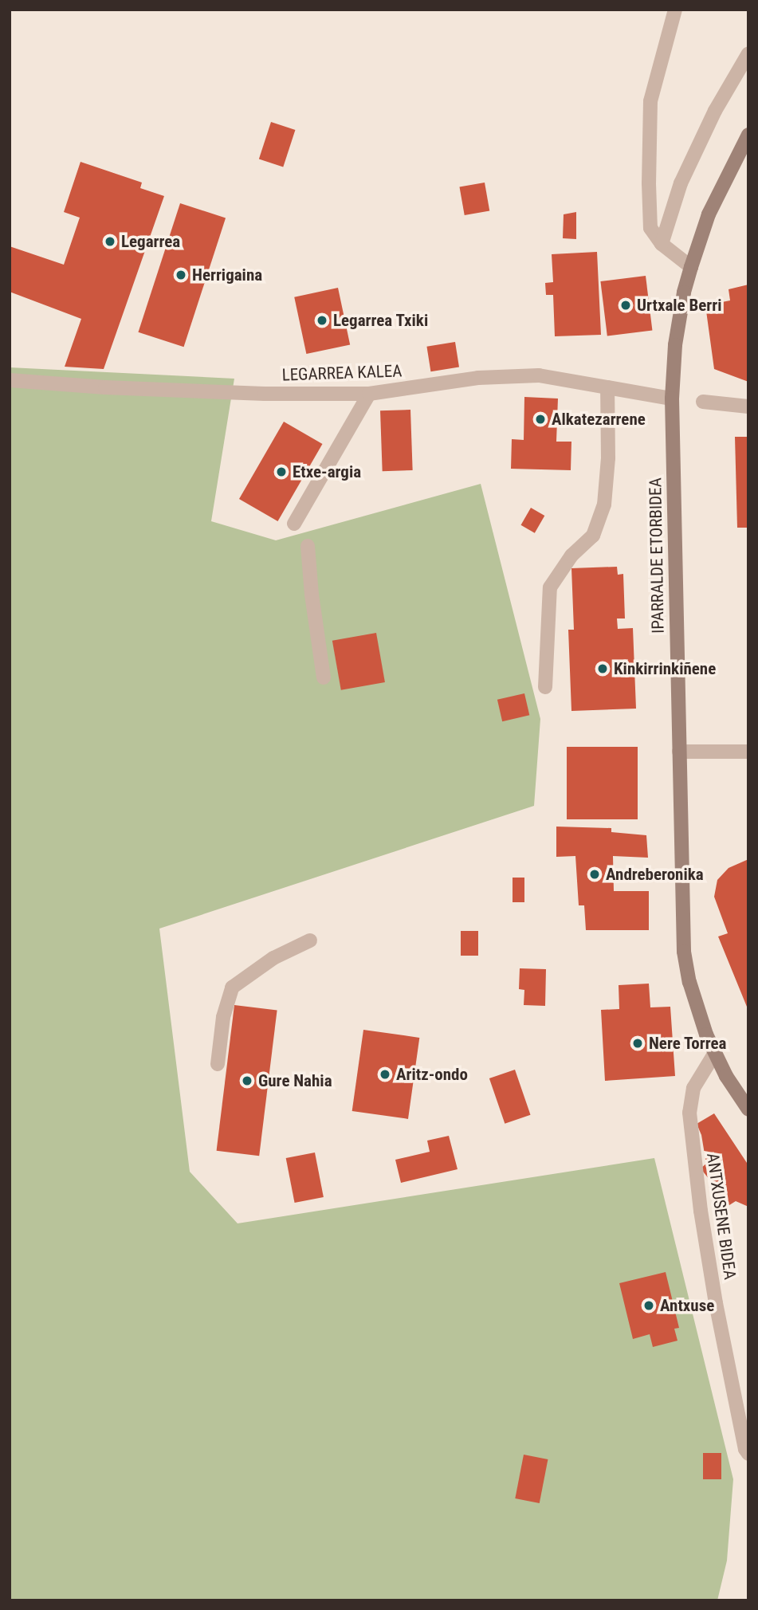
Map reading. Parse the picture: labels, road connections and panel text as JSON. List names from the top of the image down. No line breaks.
{"streets":{"main road":["IPARRALDE ETORBIDEA"],"street":["LEGARREA KALEA","ANTXUSENE BIDEA"]},"crossings":[["LEGARREA KALEA","IPARRALDE ETORBIDEA"],["IPARRALDE ETORBIDEA","ANTXUSENE BIDEA"]],"places":["Legarrea","Herrigaina","Urtxale Berri","Legarrea Txiki","Alkatezarrene","Etxe-argia","Kinkirrinkiñene","Andreberonika","Nere Torrea","Aritz-ondo","Gure Nahia","Antxuse"]}
